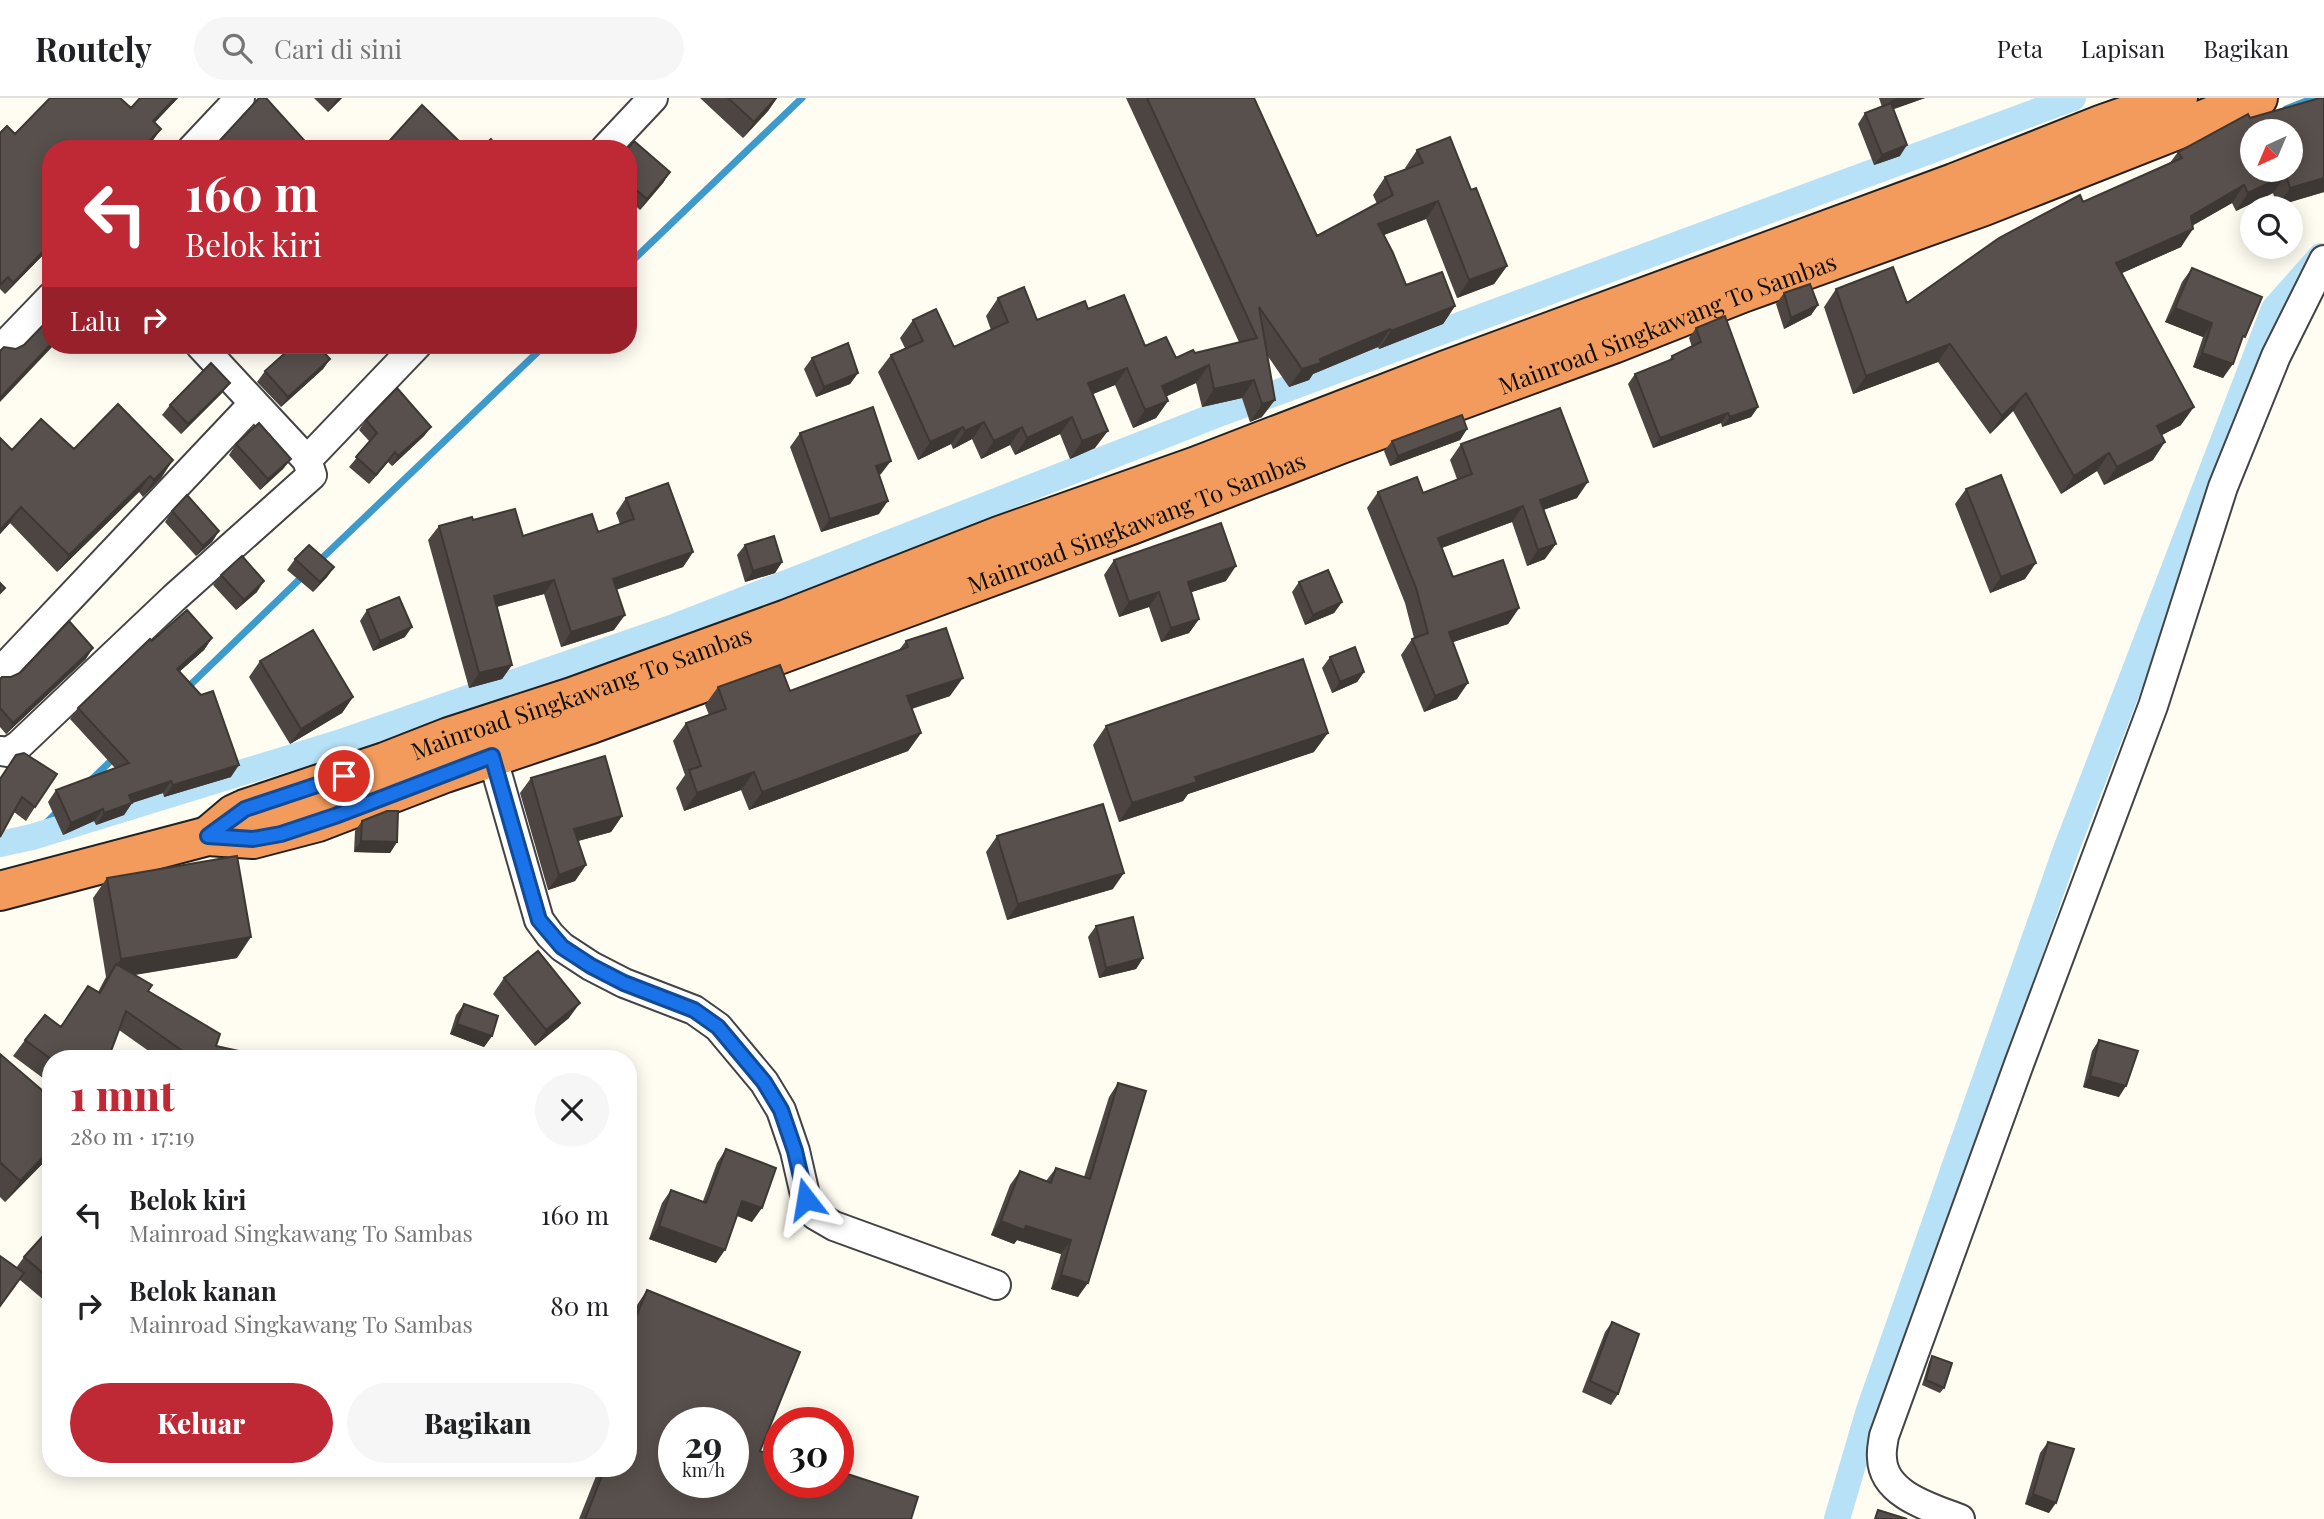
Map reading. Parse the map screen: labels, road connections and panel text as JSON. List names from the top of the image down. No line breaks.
{"streets":{"highway":["Mainroad Singkawang To Sambas"]},"north":"bottom left","page":{"header":"Routely","search":"Cari di sini","nav":["Peta","Lapisan","Bagikan"],"turn":["160 m","Belok kiri"],"then":"Lalu","heading":["1 mnt","280 m · 17:19"],"list":[{"name":"Belok kiri","note":"Mainroad Singkawang To Sambas","value":"160 m"},{"name":"Belok kanan","note":"Mainroad Singkawang To Sambas","value":"80 m"}],"buttons":["Keluar","Bagikan"],"speed":"29 km/h","limit":"30"}}
